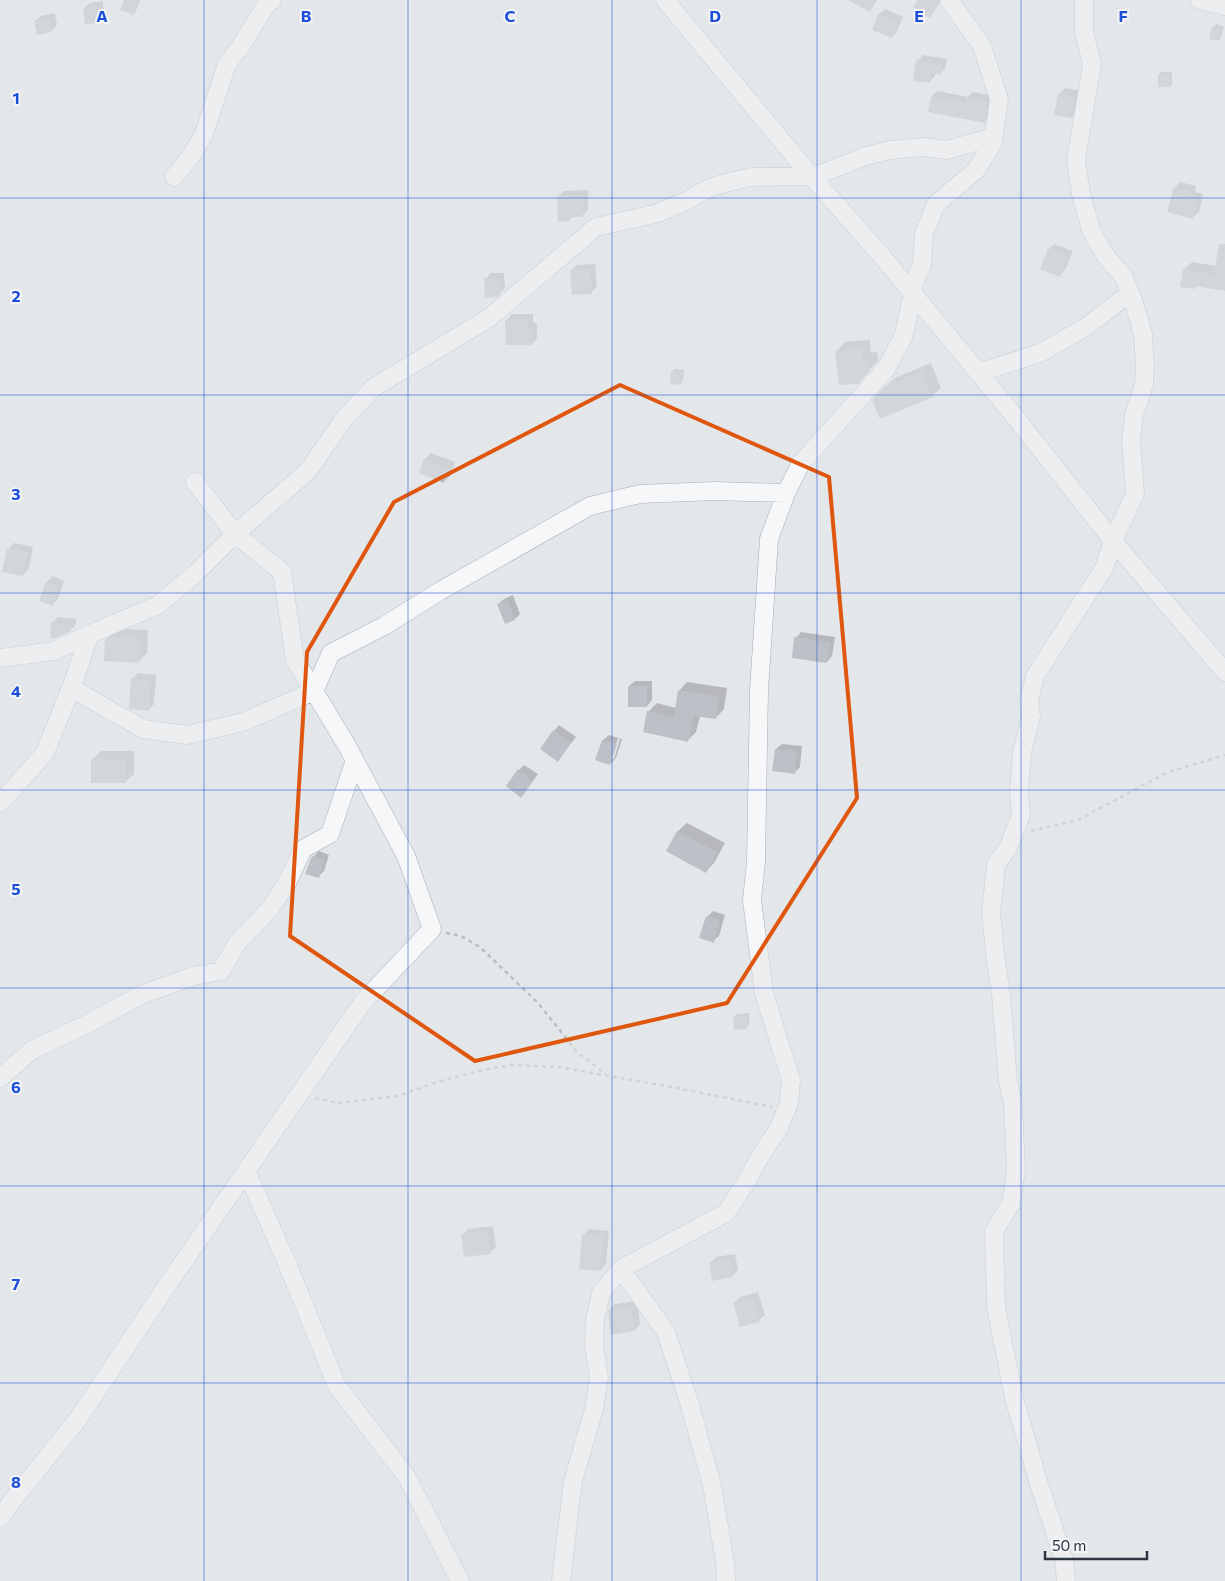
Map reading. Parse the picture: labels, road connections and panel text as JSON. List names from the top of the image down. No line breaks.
{"scale_bar":"50 m","grid":{"columns":["A","B","C","D","E","F"],"rows":["1","2","3","4","5","6","7","8"]}}
